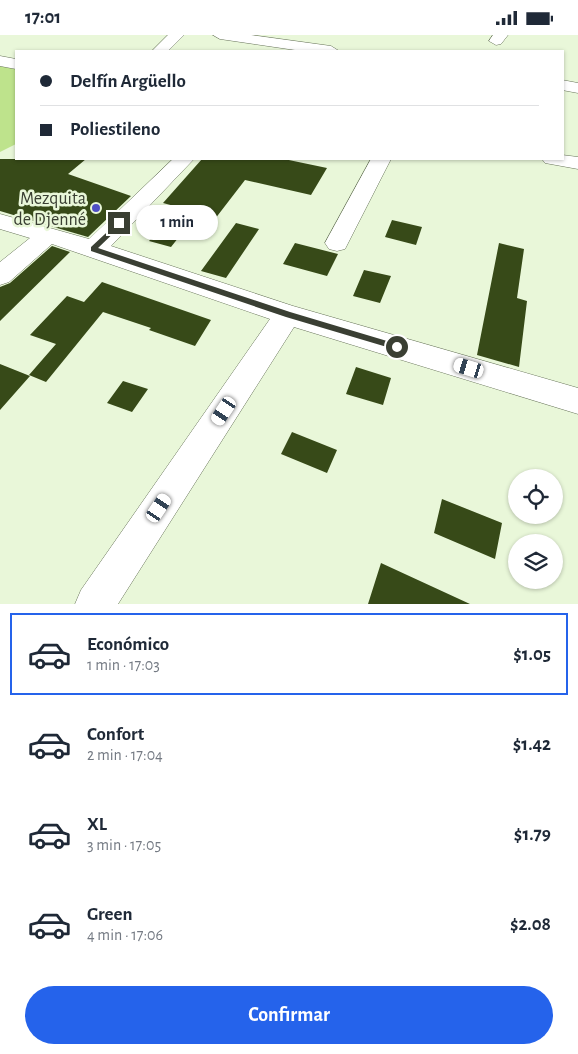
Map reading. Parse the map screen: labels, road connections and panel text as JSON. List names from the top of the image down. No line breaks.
{"places":["Mezquita de Djenné"],"page":{"status":"17:01","banner":["Delfín Argüello","Poliestileno"],"bubble":"1 min","list":[{"name":"Económico","note":"1 min · 17:03","value":"$1.05"},{"name":"Confort","note":"2 min · 17:04","value":"$1.42"},{"name":"XL","note":"3 min · 17:05","value":"$1.79"},{"name":"Green","note":"4 min · 17:06","value":"$2.08"}],"buttons":"Confirmar"}}
